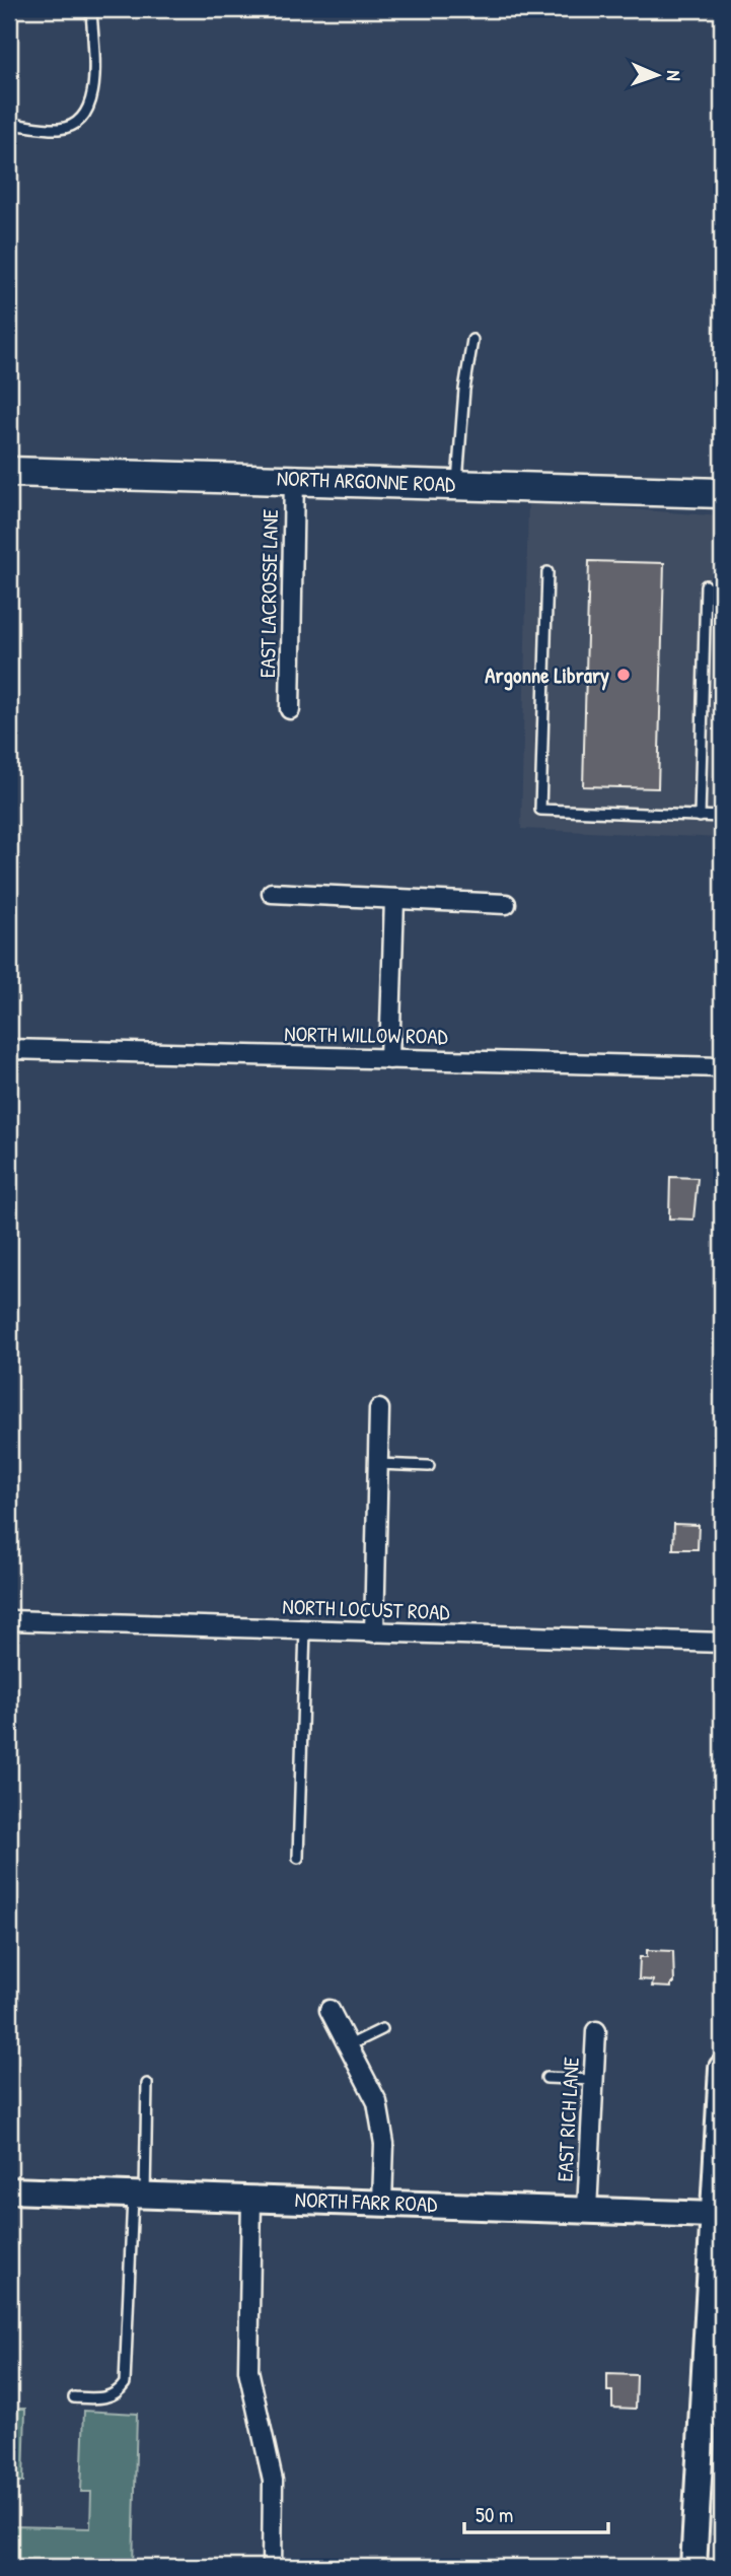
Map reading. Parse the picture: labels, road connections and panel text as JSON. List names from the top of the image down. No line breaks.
{"streets":{"main road":["NORTH ARGONNE ROAD"],"street":["EAST LACROSSE LANE","NORTH WILLOW ROAD","NORTH LOCUST ROAD","EAST RICH LANE","NORTH FARR ROAD"]},"crossings":[["NORTH ARGONNE ROAD","EAST LACROSSE LANE"],["EAST RICH LANE","NORTH FARR ROAD"]],"places":["Argonne Library"],"scale_bar":"50 m","north":"right"}
